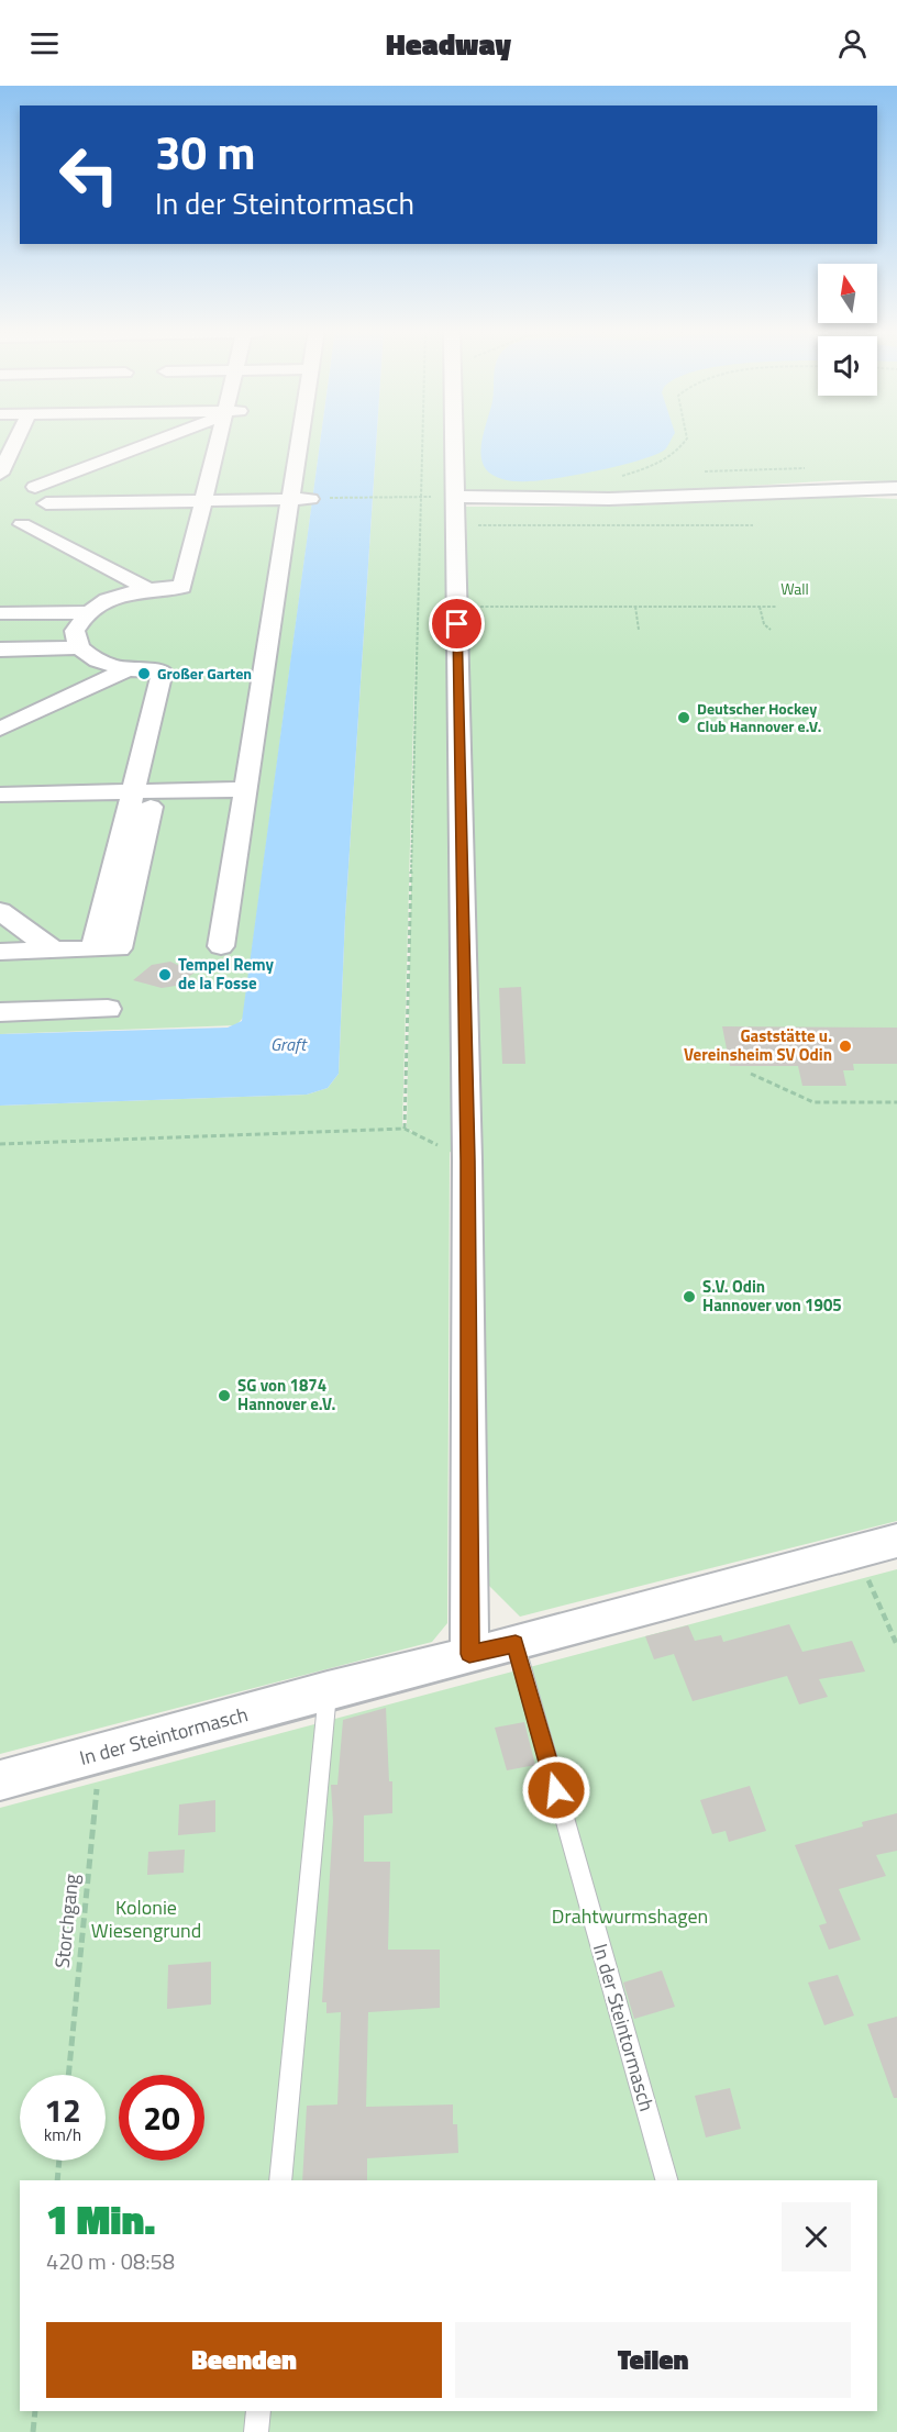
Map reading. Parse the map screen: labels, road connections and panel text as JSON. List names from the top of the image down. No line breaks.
{"streets":{"street":["In der Steintormasch"],"path":["Storchgang"]},"crossings":[["In der Steintormasch","Storchgang"]],"water":["Graft"],"parks":["Wall","Kolonie Wiesengrund","Drahtwurmshagen"],"places":["Großer Garten","Deutscher Hockey Club Hannover e.V.","Tempel Remy de la Fosse","Gaststätte u. Vereinsheim SV Odin","S.V. Odin Hannover von 1905","SG von 1874 Hannover e.V."],"north":"top","page":{"header":"Headway","turn":["30 m","In der Steintormasch"],"speed":"12 km/h","limit":"20","heading":["1 Min.","420 m · 08:58"],"buttons":["Beenden","Teilen"]}}
